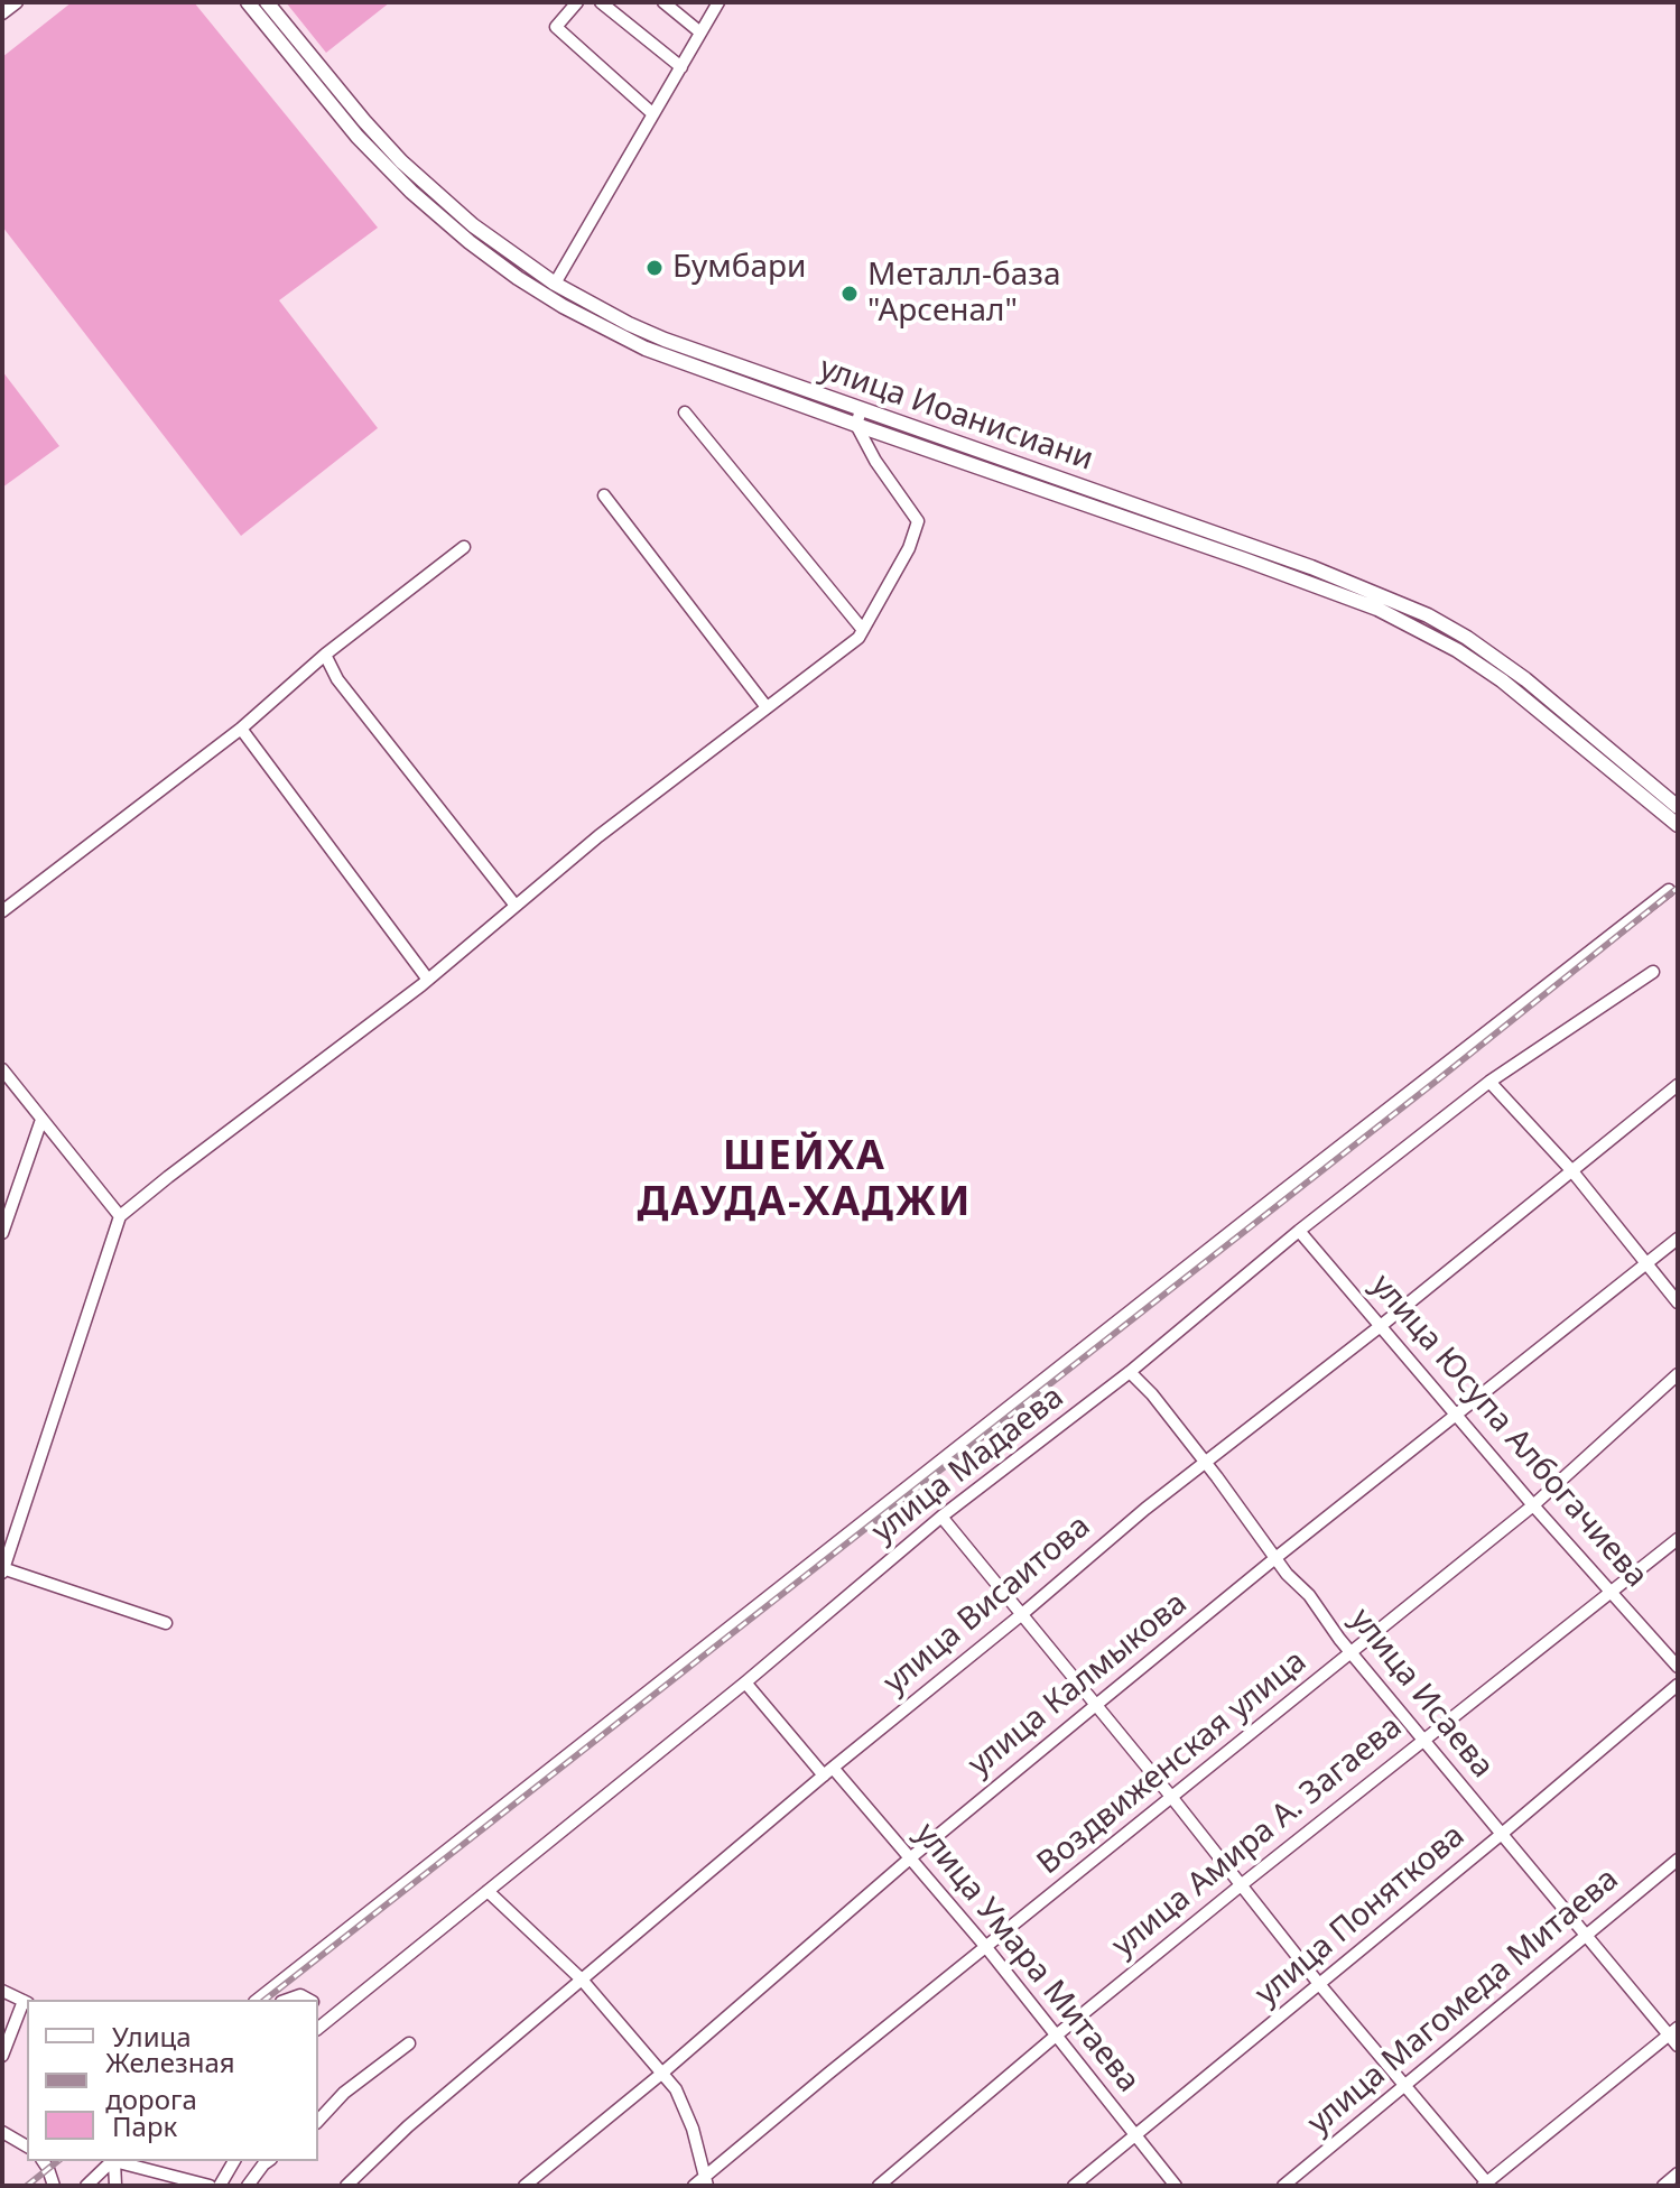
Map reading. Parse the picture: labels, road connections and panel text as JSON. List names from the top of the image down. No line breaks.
{"streets":{"main road":["улица Иоанисиани"],"street":["улица Юсупа Албогачиева","улица Мадаева","улица Висаитова","улица Калмыкова","улица Исаева","Воздвиженская улица","улица Амира А. Загаева","улица Поняткова","улица Умара Митаева","улица Магомеда Митаева"]},"crossings":[["улица Юсупа Албогачиева","улица Мадаева"],["улица Юсупа Албогачиева","улица Висаитова"],["улица Юсупа Албогачиева","улица Калмыкова"],["улица Юсупа Албогачиева","Воздвиженская улица"],["улица Юсупа Албогачиева","улица Амира А. Загаева"],["улица Мадаева","улица Исаева"],["улица Мадаева","улица Умара Митаева"],["улица Висаитова","улица Исаева"],["улица Висаитова","улица Умара Митаева"],["улица Калмыкова","улица Исаева"],["улица Калмыкова","улица Умара Митаева"],["улица Исаева","Воздвиженская улица"],["улица Исаева","улица Амира А. Загаева"],["улица Исаева","улица Поняткова"],["улица Исаева","улица Магомеда Митаева"],["Воздвиженская улица","улица Умара Митаева"],["улица Амира А. Загаева","улица Умара Митаева"],["улица Поняткова","улица Умара Митаева"]],"districts":["ШЕЙХА ДАУДА-ХАДЖИ"],"places":["Бумбари","Металл-база \"Арсенал\""],"legend":["Улица","Железная дорога","Парк"]}
